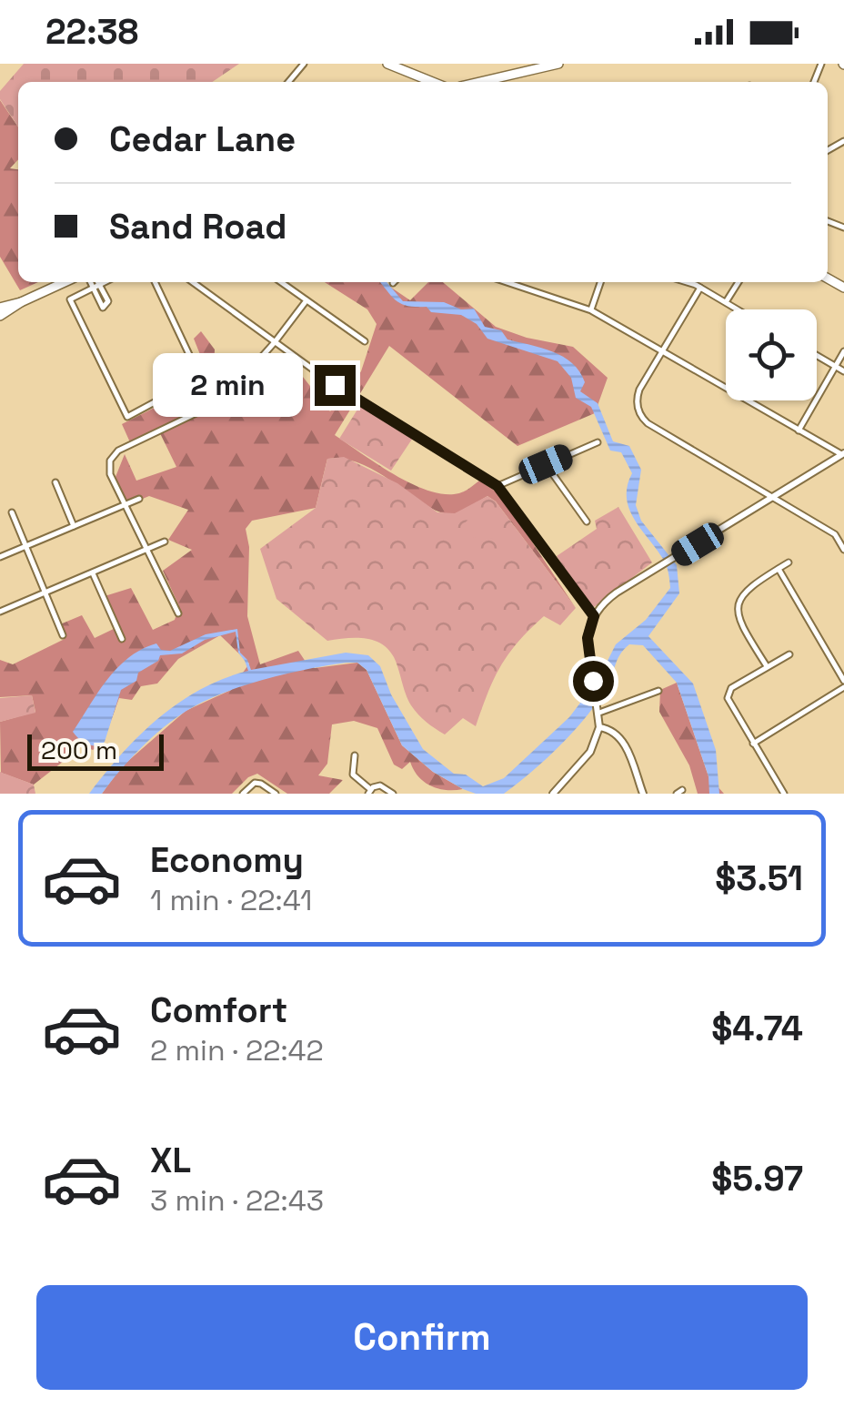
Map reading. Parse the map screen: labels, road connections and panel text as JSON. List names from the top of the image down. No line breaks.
{"scale_bar":"200 m","page":{"status":"22:38","banner":["Cedar Lane","Sand Road"],"bubble":"2 min","scale":"200 m","list":[{"name":"Economy","note":"1 min · 22:41","value":"$3.51"},{"name":"Comfort","note":"2 min · 22:42","value":"$4.74"},{"name":"XL","note":"3 min · 22:43","value":"$5.97"}],"buttons":"Confirm"}}
